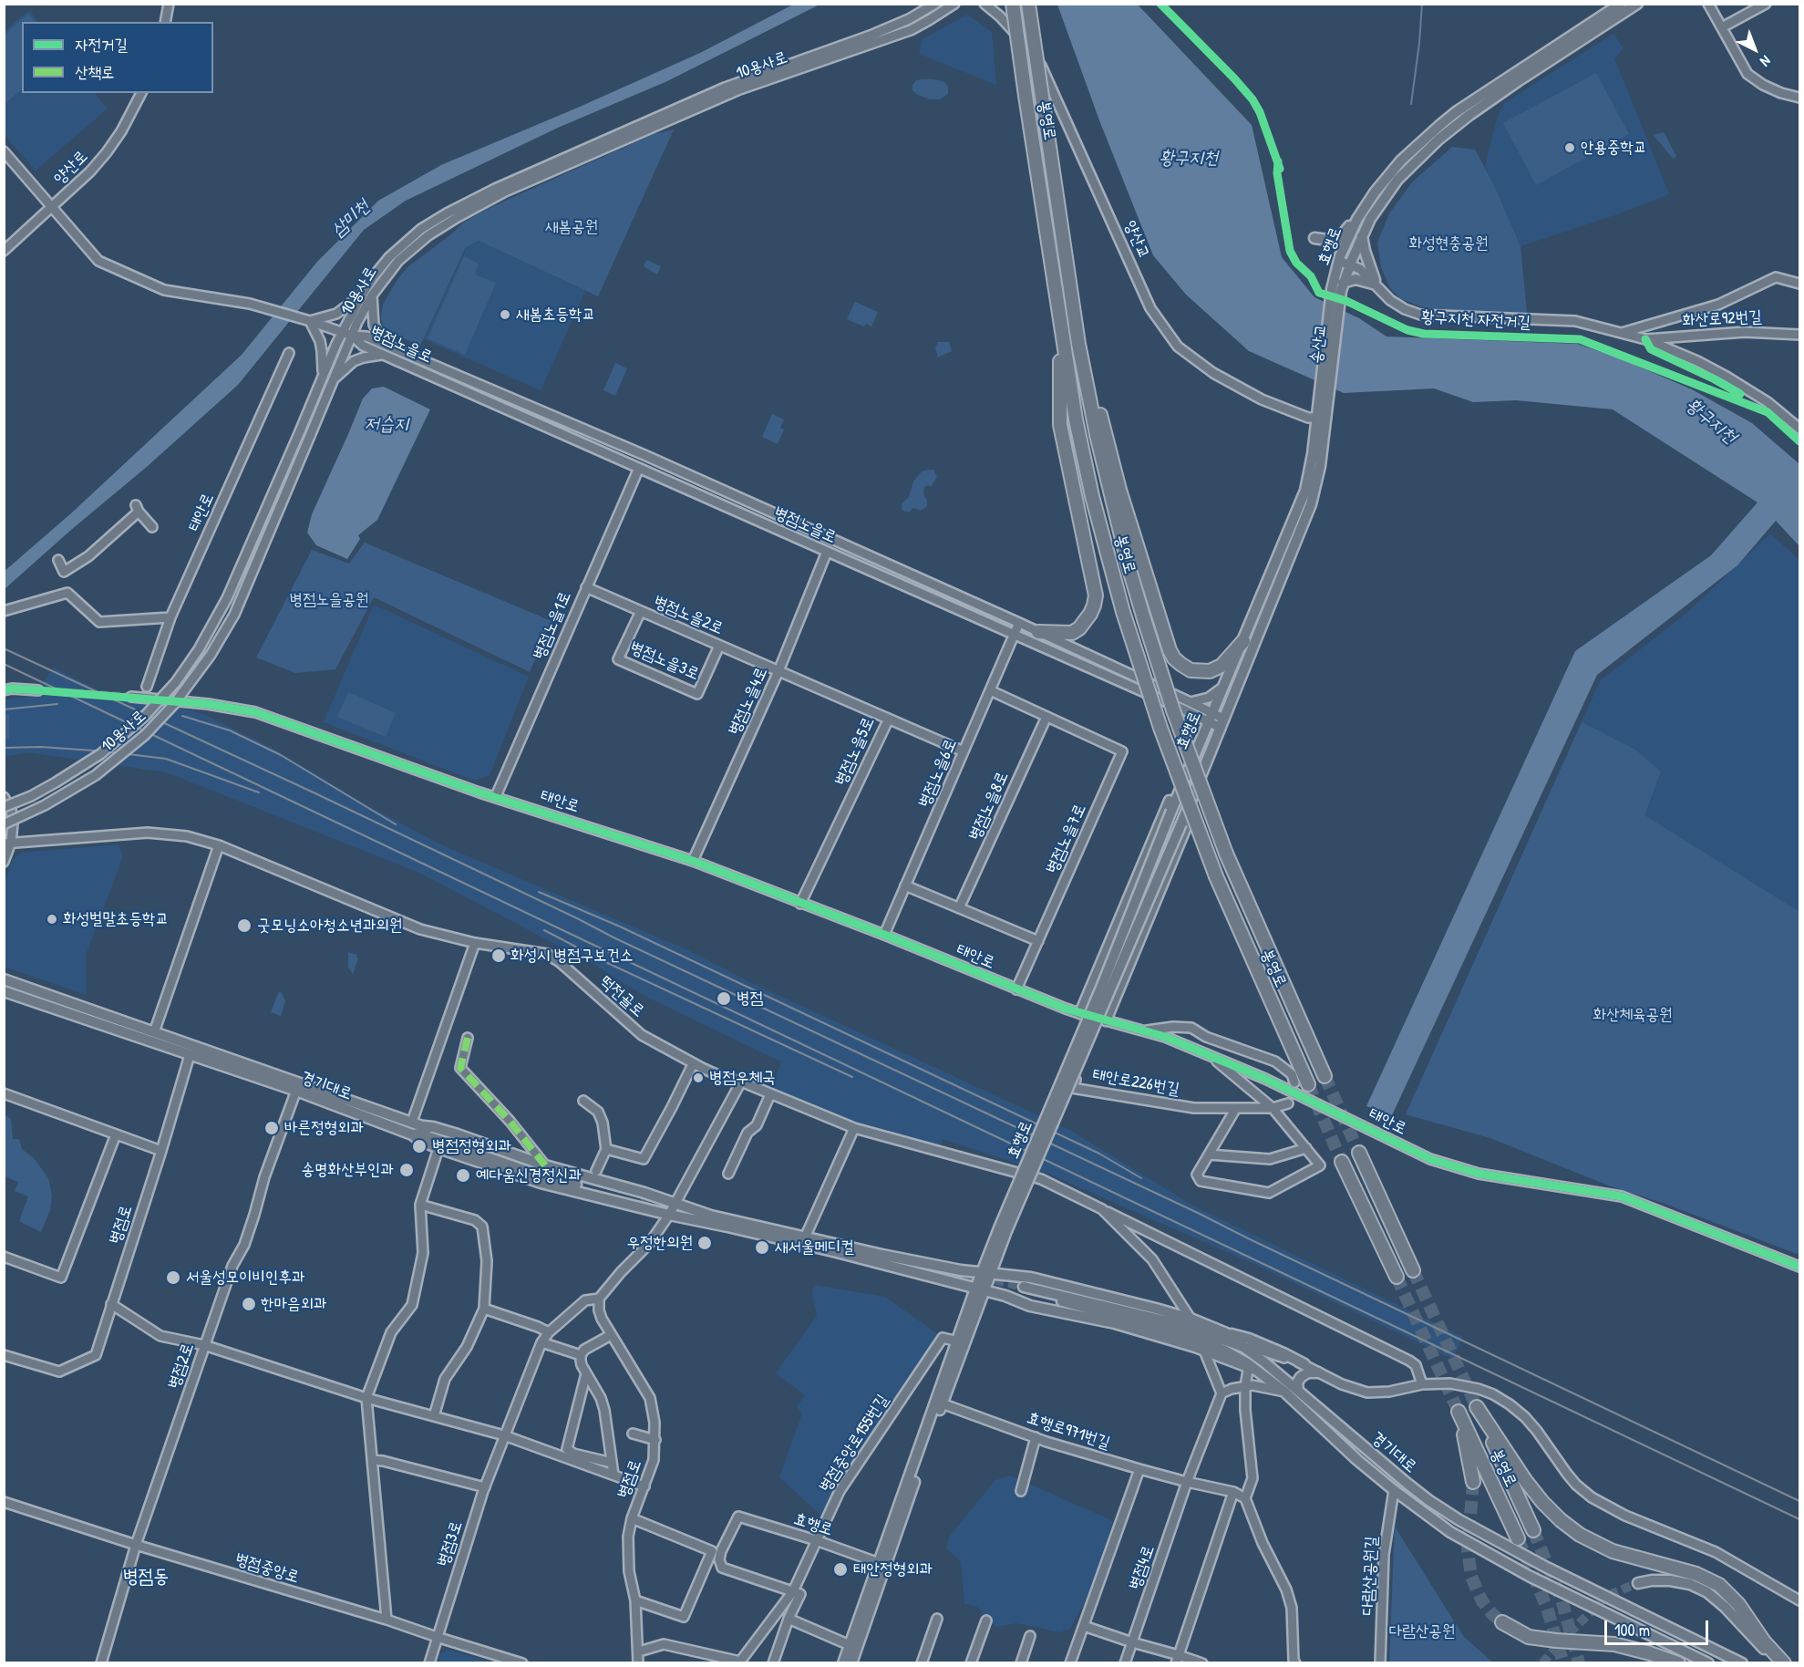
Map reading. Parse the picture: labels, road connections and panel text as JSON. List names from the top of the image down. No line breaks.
{"streets":{"highway":["봉영로"],"main road":["효행로","송산교","경기대로"],"street":["10용사로","양산로","양산교","화산로92번길","병점노을로","태안로","병점노을2로","병점노을1로","병점노을3로","병점노을4로","병점노을5로","병점노을6로","병점노을8로","병점노을7로","떡전골로","태안로226번길","병점로","병점2로","효행로971번길","병점중앙로155번길","병점3로","병점4로","병점중앙로","다람산공원길"],"cycle path":["황구지천 자전거길"]},"crossings":[["10용사로","병점노을로"],["양산교","효행로"],["효행로","송산교"],["효행로","병점노을로"],["효행로","경기대로"],["효행로","효행로971번길"],["효행로","병점중앙로155번길"],["병점노을로","병점노을1로"],["병점노을로","병점노을4로"],["병점노을로","병점노을6로"],["태안로","병점노을1로"],["태안로","병점노을4로"],["태안로","병점노을5로"],["태안로","병점노을6로"],["태안로","태안로226번길"],["병점노을2로","병점노을1로"],["병점노을2로","병점노을3로"],["병점노을2로","병점노을4로"],["병점노을2로","병점노을5로"],["병점노을4로","병점노을5로"],["병점노을6로","병점노을7로"],["병점노을8로","병점노을7로"],["경기대로","병점로"],["경기대로","병점2로"],["경기대로","다람산공원길"],["병점로","병점중앙로155번길"],["병점로","병점3로"],["병점2로","병점중앙로"],["효행로971번길","병점4로"],["병점3로","병점중앙로"]],"districts":["병점동"],"water":["황구지천","삼미천","저습지"],"parks":["새봄공원","화성현충공원","병점노을공원","화산체육공원","다람산공원"],"places":["안용중학교","새봄초등학교","화성벌말초등학교","굿모닝소아청소년과의원","화성시 병점구보건소","병점","병점우체국","바른정형외과","병점정형외과","송명화산부인과","예다움신경정신과","우정한의원","새서울메디컬","서울성모이비인후과","한마음외과","태안정형외과"],"legend":["자전거길","산책로"],"scale_bar":"100 m","north":"bottom right"}
